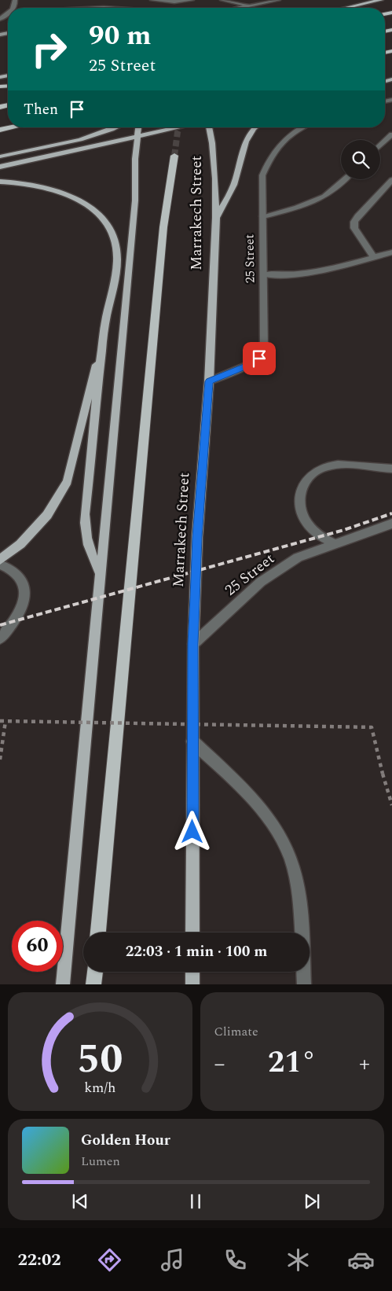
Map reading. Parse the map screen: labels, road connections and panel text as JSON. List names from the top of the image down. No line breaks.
{"streets":{"main road":["Marrakech Street"],"street":["25 Street"]},"crossings":[["Marrakech Street","25 Street"]],"page":{"turn":["90 m","25 Street"],"then":"Then","limit":"60","trip":"22:03 · 1 min · 100 m","tile":"Climate","heat":["−","21°","+"],"song":["Golden Hour","Lumen"],"tabs":"22:02","gauge":["50","km/h"]}}
